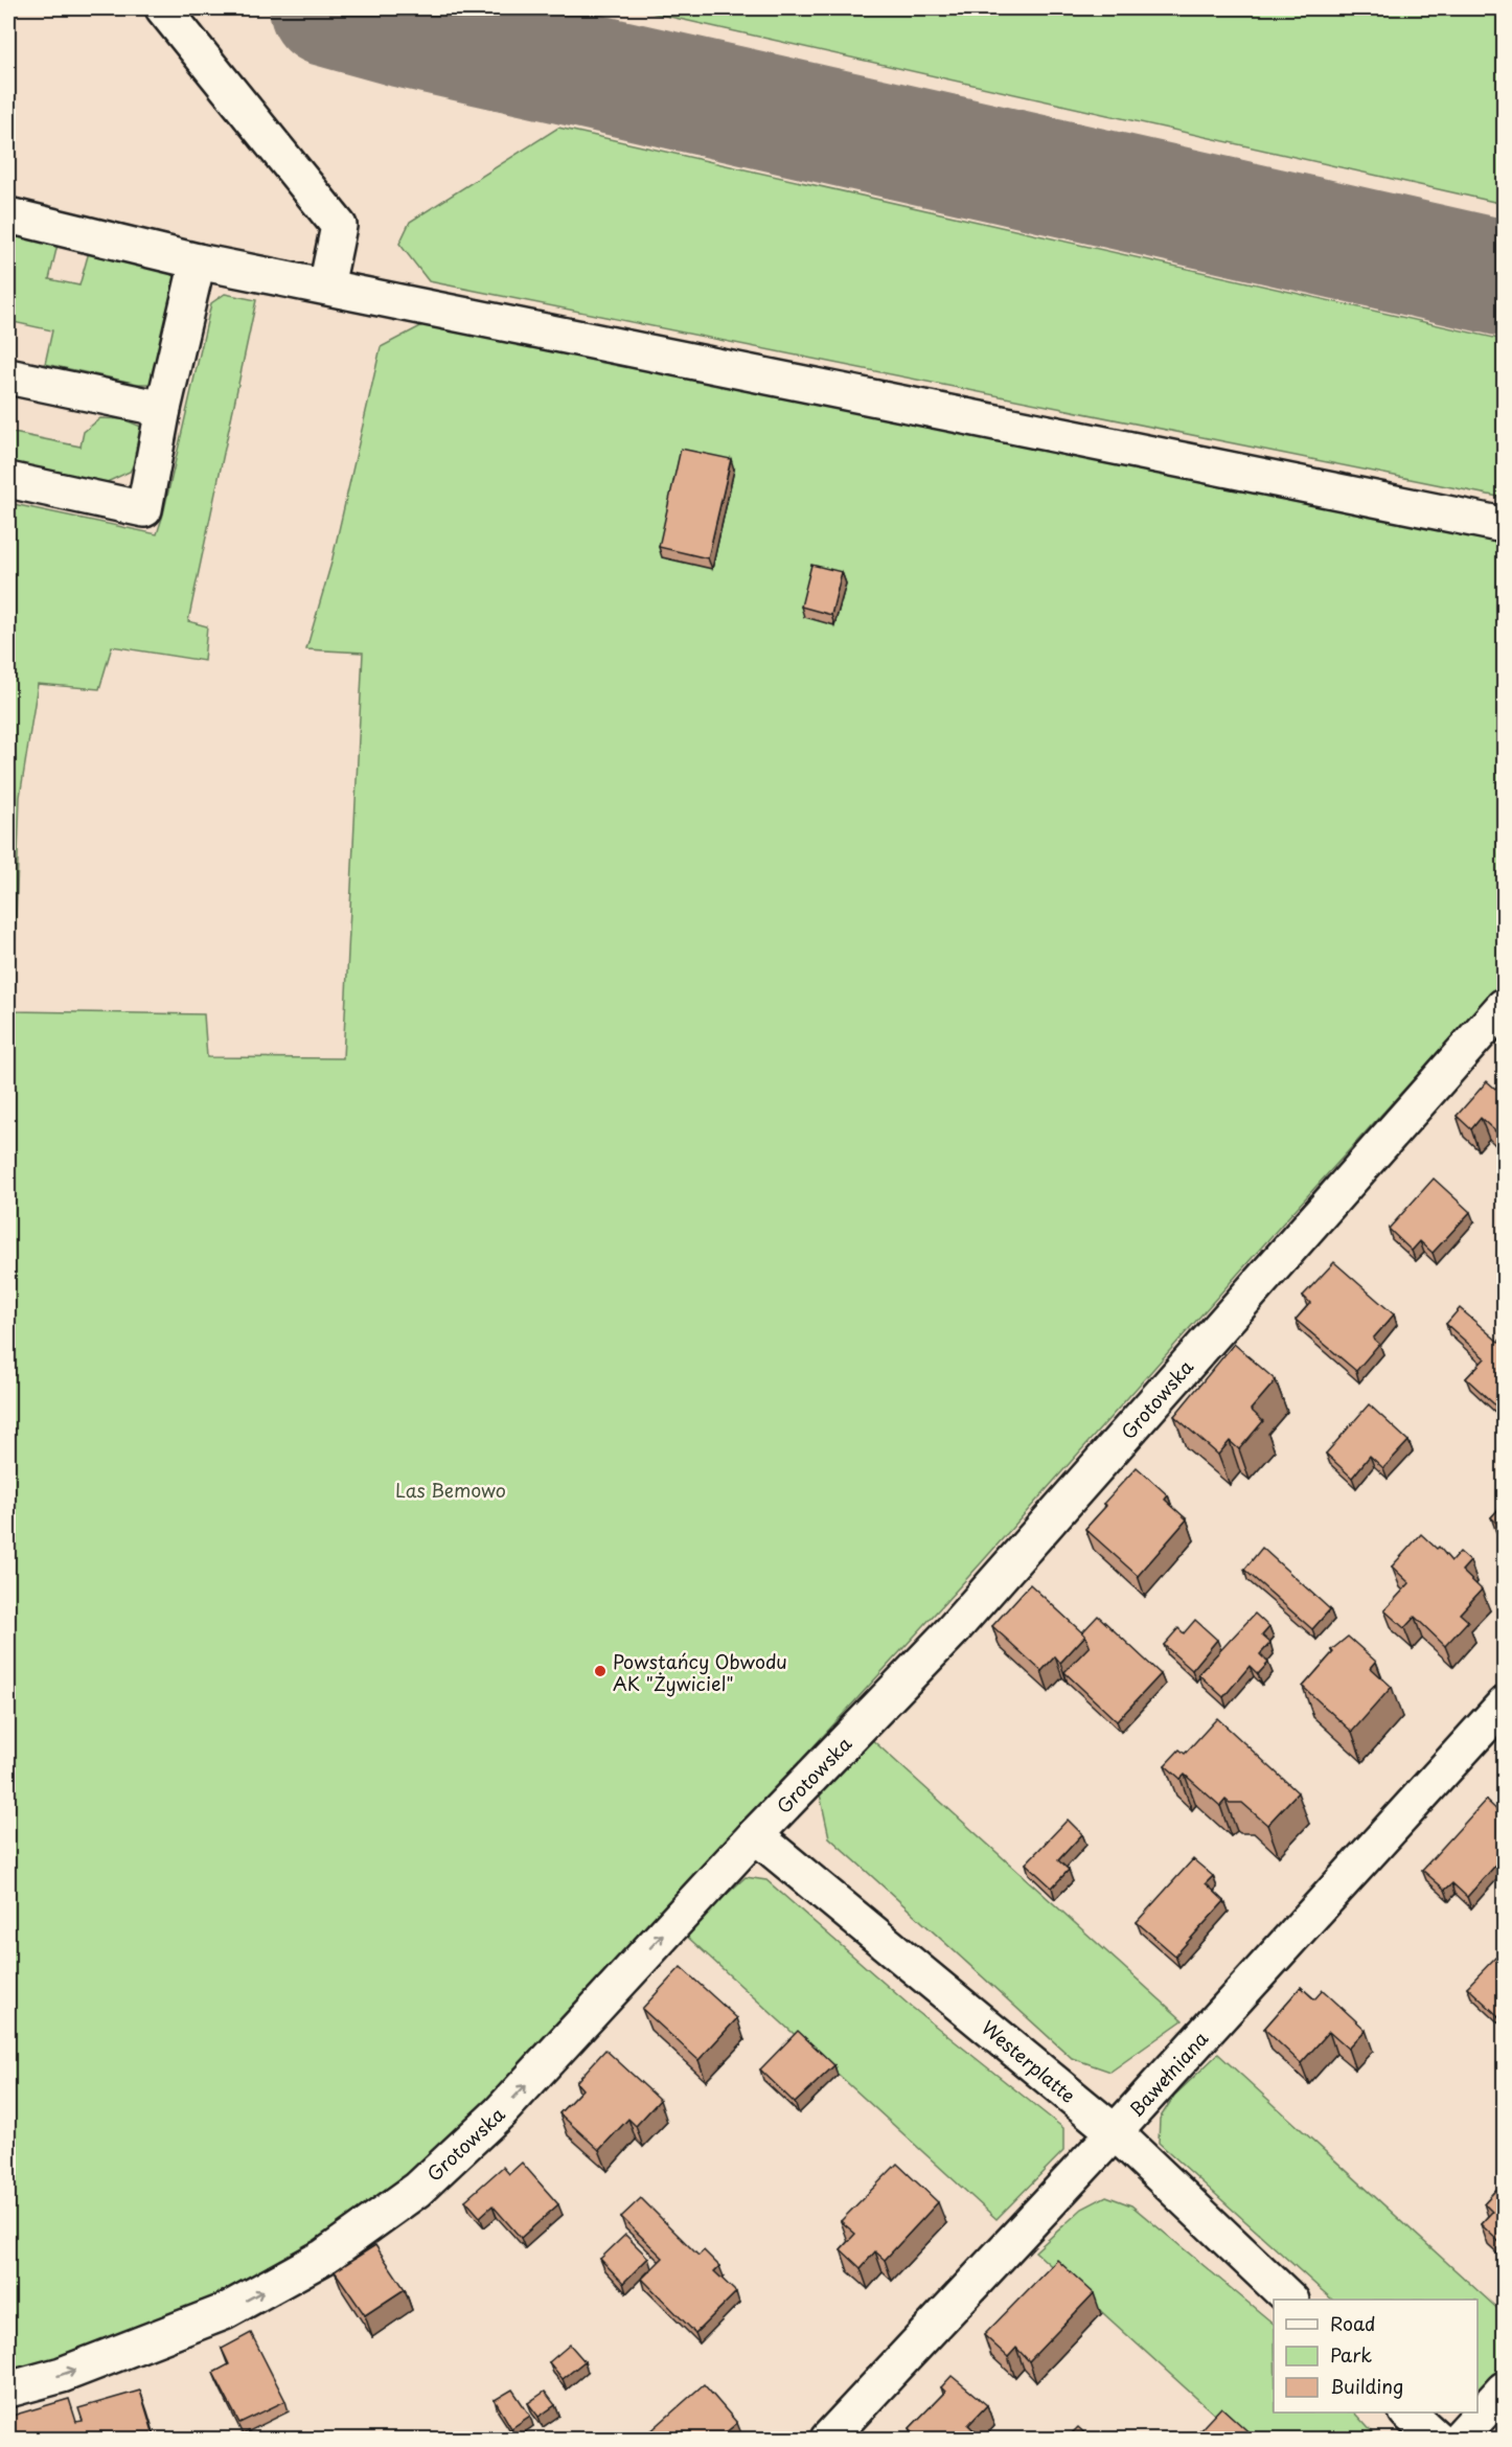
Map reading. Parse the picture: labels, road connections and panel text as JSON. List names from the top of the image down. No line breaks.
{"streets":{"street":["Grotowska","Westerplatte","Bawełniana"]},"crossings":[["Grotowska","Westerplatte"],["Westerplatte","Bawełniana"]],"one_way":["Grotowska"],"parks":["Las Bemowo"],"places":["Powstańcy Obwodu AK \"Żywiciel\""],"legend":["Road","Park","Building"]}
